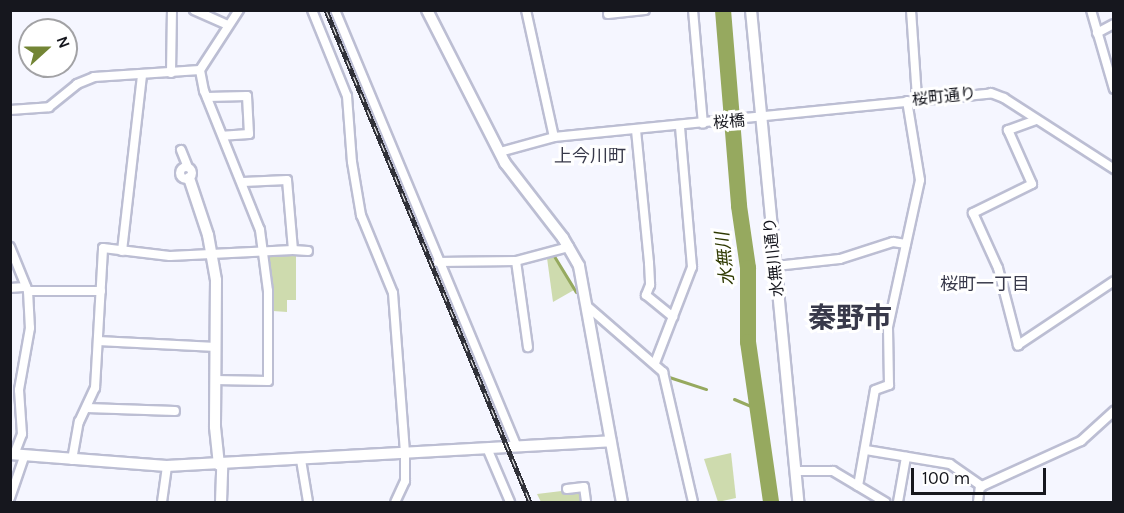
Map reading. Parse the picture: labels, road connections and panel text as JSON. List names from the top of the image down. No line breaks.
{"streets":{"street":["桜町通り","桜橋","水無川通り"]},"crossings":[["桜町通り","桜橋"],["桜町通り","水無川通り"],["桜橋","水無川通り"]],"districts":["上今川町","桜町一丁目","秦野市"],"water":["水無川"],"scale_bar":"100 m","north":"right"}
